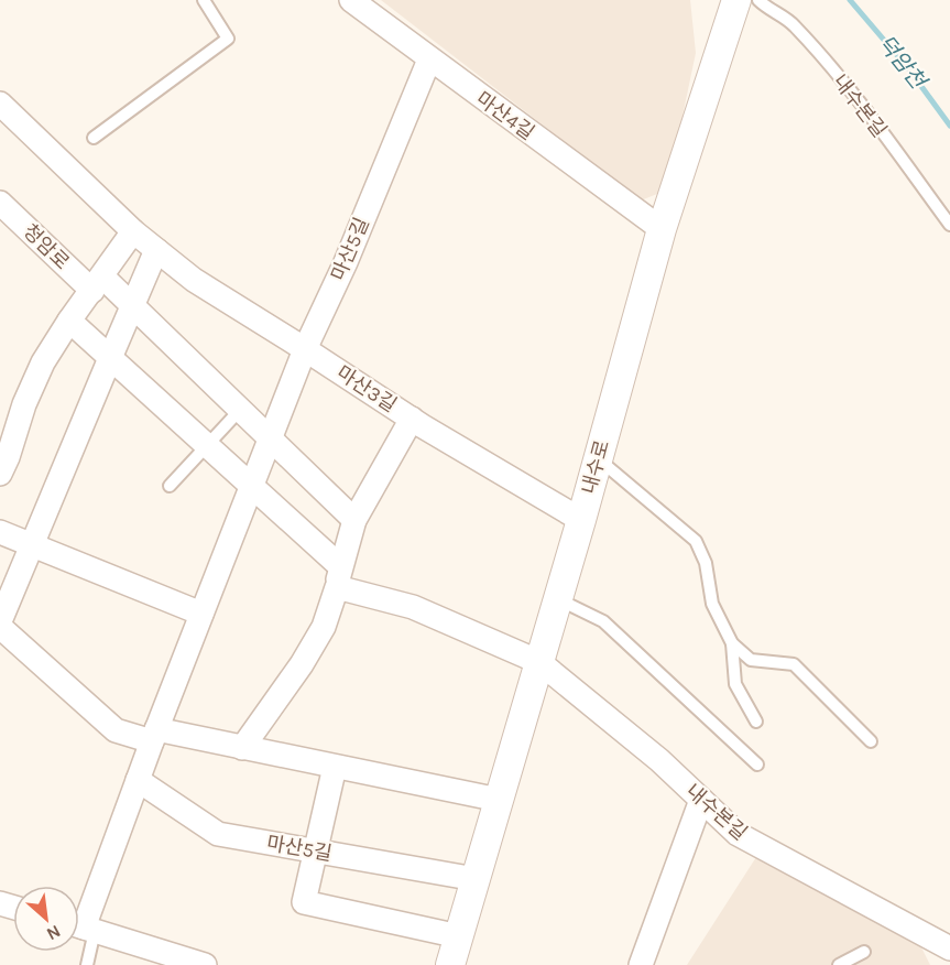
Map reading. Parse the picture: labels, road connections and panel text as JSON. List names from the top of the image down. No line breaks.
{"streets":{"street":["내수본길","마산4길","청암로","마산5길","마산3길","내수로"]},"crossings":[["내수본길","내수로"],["마산4길","마산5길"],["마산4길","내수로"],["마산5길","마산3길"],["마산5길","내수로"],["마산3길","내수로"]],"water":["덕암천"],"north":"bottom right"}
